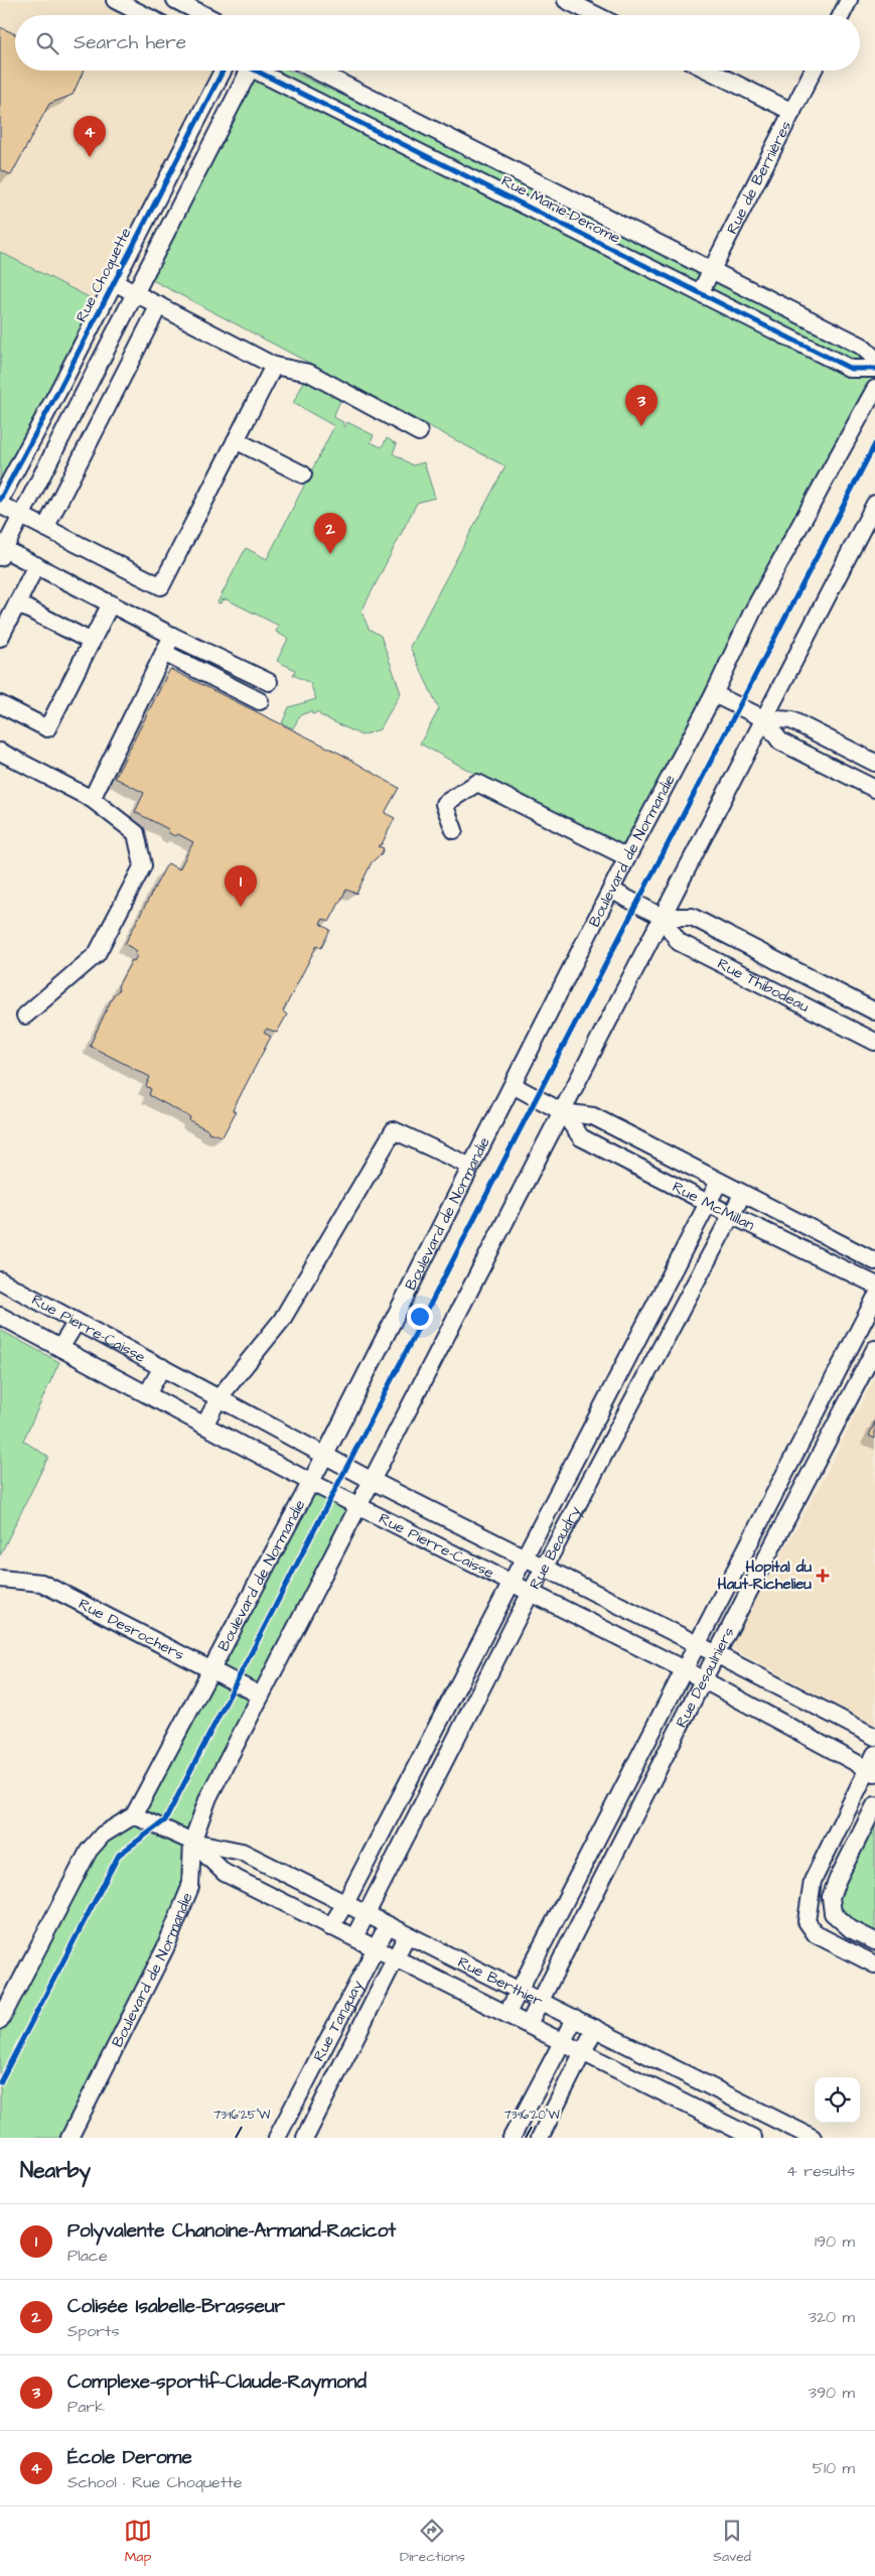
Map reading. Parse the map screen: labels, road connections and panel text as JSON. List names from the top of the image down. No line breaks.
{"streets":{"street":["Rue de Bernières","Rue Marie-Derome","Rue Choquette","Boulevard de Normandie","Rue Thibodeau","Rue McMillan","Rue Pierre-Caisse","Rue Beaudry","Rue Desrochers","Rue Desaulniers","Rue Berthier","Rue Tanguay"]},"crossings":[["Rue de Bernières","Rue Marie-Derome"],["Boulevard de Normandie","Rue Thibodeau"],["Boulevard de Normandie","Rue McMillan"],["Boulevard de Normandie","Rue Pierre-Caisse"],["Boulevard de Normandie","Rue Desrochers"],["Boulevard de Normandie","Rue Berthier"],["Rue McMillan","Rue Beaudry"],["Rue Pierre-Caisse","Rue Beaudry"],["Rue Pierre-Caisse","Rue Desaulniers"],["Rue Beaudry","Rue Berthier"],["Rue Desaulniers","Rue Berthier"],["Rue Berthier","Rue Tanguay"]],"places":{"health":["Hopital du Haut-Richelieu"]},"page":{"search":"Search here","pins":["4","3","2","1"],"heading":["Nearby","4 results"],"list":[{"mark":"1","name":"Polyvalente Chanoine-Armand-Racicot","note":"Place","value":"190 m"},{"mark":"2","name":"Colisée Isabelle-Brasseur","note":"Sports","value":"320 m"},{"mark":"3","name":"Complexe-sportif-Claude-Raymond","note":"Park","value":"390 m"},{"mark":"4","name":"École Derome","note":"School · Rue Choquette","value":"510 m"}],"nav":["Map","Directions","Saved"]},"coordinates":["73°16'25\"W","73°16'20\"W"]}
